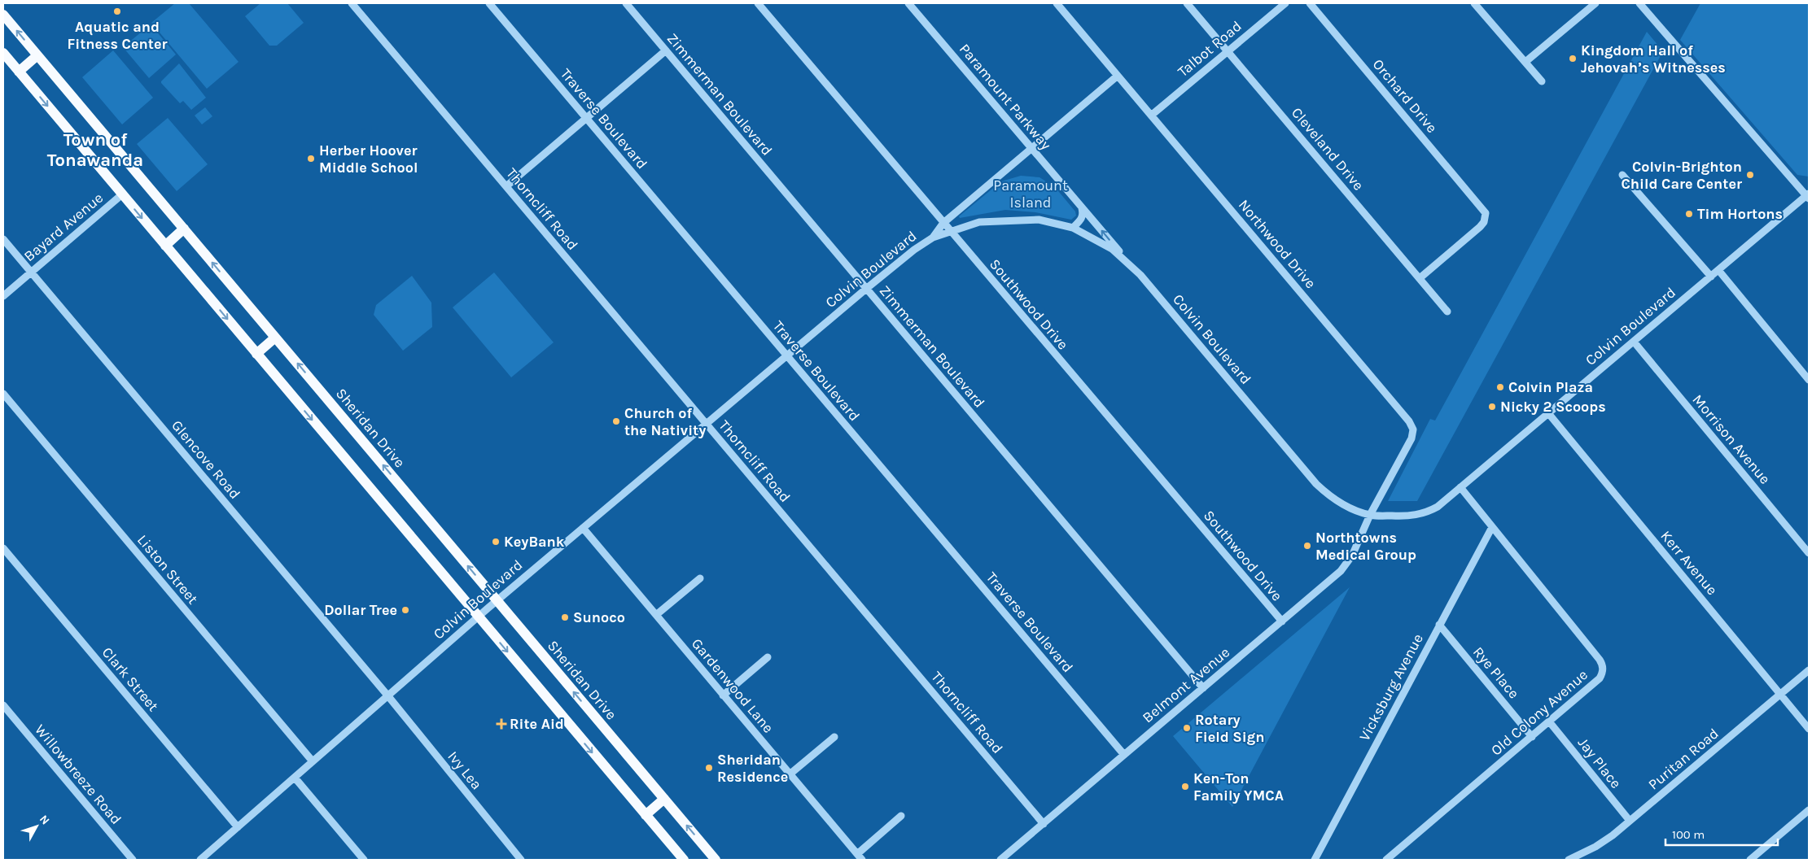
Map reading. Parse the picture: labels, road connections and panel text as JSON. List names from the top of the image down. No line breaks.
{"streets":{"main road":["Sheridan Drive"],"street":["Talbot Road","Zimmerman Boulevard","Orchard Drive","Paramount Parkway","Traverse Boulevard","Cleveland Drive","Thorncliff Road","Bayard Avenue","Northwood Drive","Colvin Boulevard","Southwood Drive","Morrison Avenue","Glencove Road","Kerr Avenue","Liston Street","Rye Place","Clark Street","Belmont Avenue","Gardenwood Lane","Vicksburg Avenue","Old Colony Avenue","Puritan Road","Jay Place","Ivy Lea","Willowbreeze Road"]},"crossings":[["Talbot Road","Cleveland Drive"],["Talbot Road","Northwood Drive"],["Zimmerman Boulevard","Colvin Boulevard"],["Zimmerman Boulevard","Belmont Avenue"],["Orchard Drive","Cleveland Drive"],["Paramount Parkway","Colvin Boulevard"],["Traverse Boulevard","Colvin Boulevard"],["Traverse Boulevard","Belmont Avenue"],["Thorncliff Road","Colvin Boulevard"],["Thorncliff Road","Belmont Avenue"],["Bayard Avenue","Glencove Road"],["Northwood Drive","Colvin Boulevard"],["Northwood Drive","Belmont Avenue"],["Colvin Boulevard","Southwood Drive"],["Colvin Boulevard","Sheridan Drive"],["Colvin Boulevard","Morrison Avenue"],["Colvin Boulevard","Glencove Road"],["Colvin Boulevard","Kerr Avenue"],["Colvin Boulevard","Liston Street"],["Colvin Boulevard","Clark Street"],["Colvin Boulevard","Belmont Avenue"],["Colvin Boulevard","Gardenwood Lane"],["Colvin Boulevard","Old Colony Avenue"],["Colvin Boulevard","Ivy Lea"],["Southwood Drive","Belmont Avenue"],["Glencove Road","Ivy Lea"],["Kerr Avenue","Puritan Road"],["Rye Place","Vicksburg Avenue"],["Rye Place","Old Colony Avenue"],["Vicksburg Avenue","Old Colony Avenue"],["Old Colony Avenue","Jay Place"],["Puritan Road","Jay Place"]],"districts":["Town of Tonawanda"],"parks":["Paramount Island"],"places":{"other":["Aquatic and Fitness Center","Kingdom Hall of Jehovah’s Witnesses","Herber Hoover Middle School","Colvin-Brighton Child Care Center","Tim Hortons","Colvin Plaza","Nicky 2 Scoops","Church of the Nativity","KeyBank","Northtowns Medical Group","Dollar Tree","Sunoco","Rotary Field Sign","Sheridan Residence","Ken-Ton Family YMCA"],"health":["Rite Aid"]},"scale_bar":"100 m","north":"top right"}
